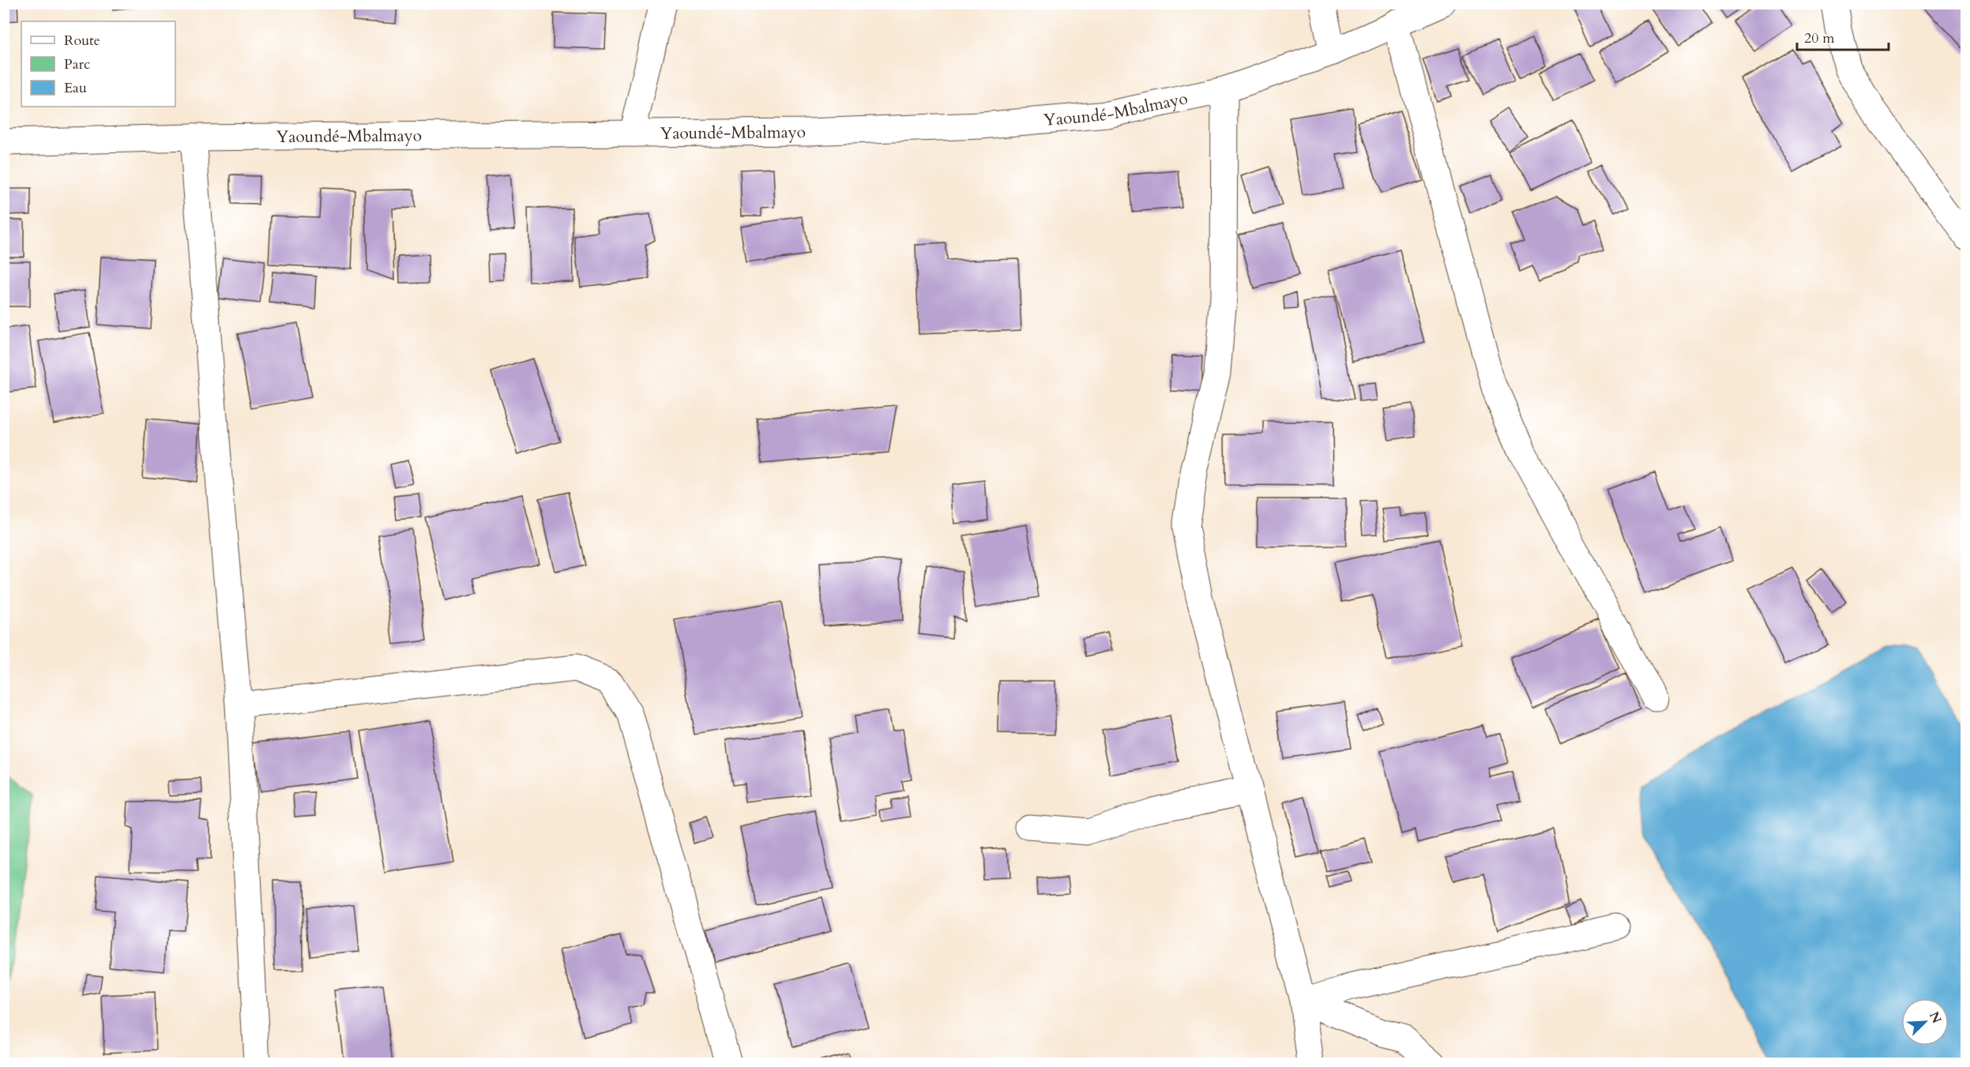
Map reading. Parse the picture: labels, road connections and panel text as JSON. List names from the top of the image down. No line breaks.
{"streets":{"main road":["Yaoundé-Mbalmayo"]},"legend":["Route","Parc","Eau"],"scale_bar":"20 m","north":"top right"}
